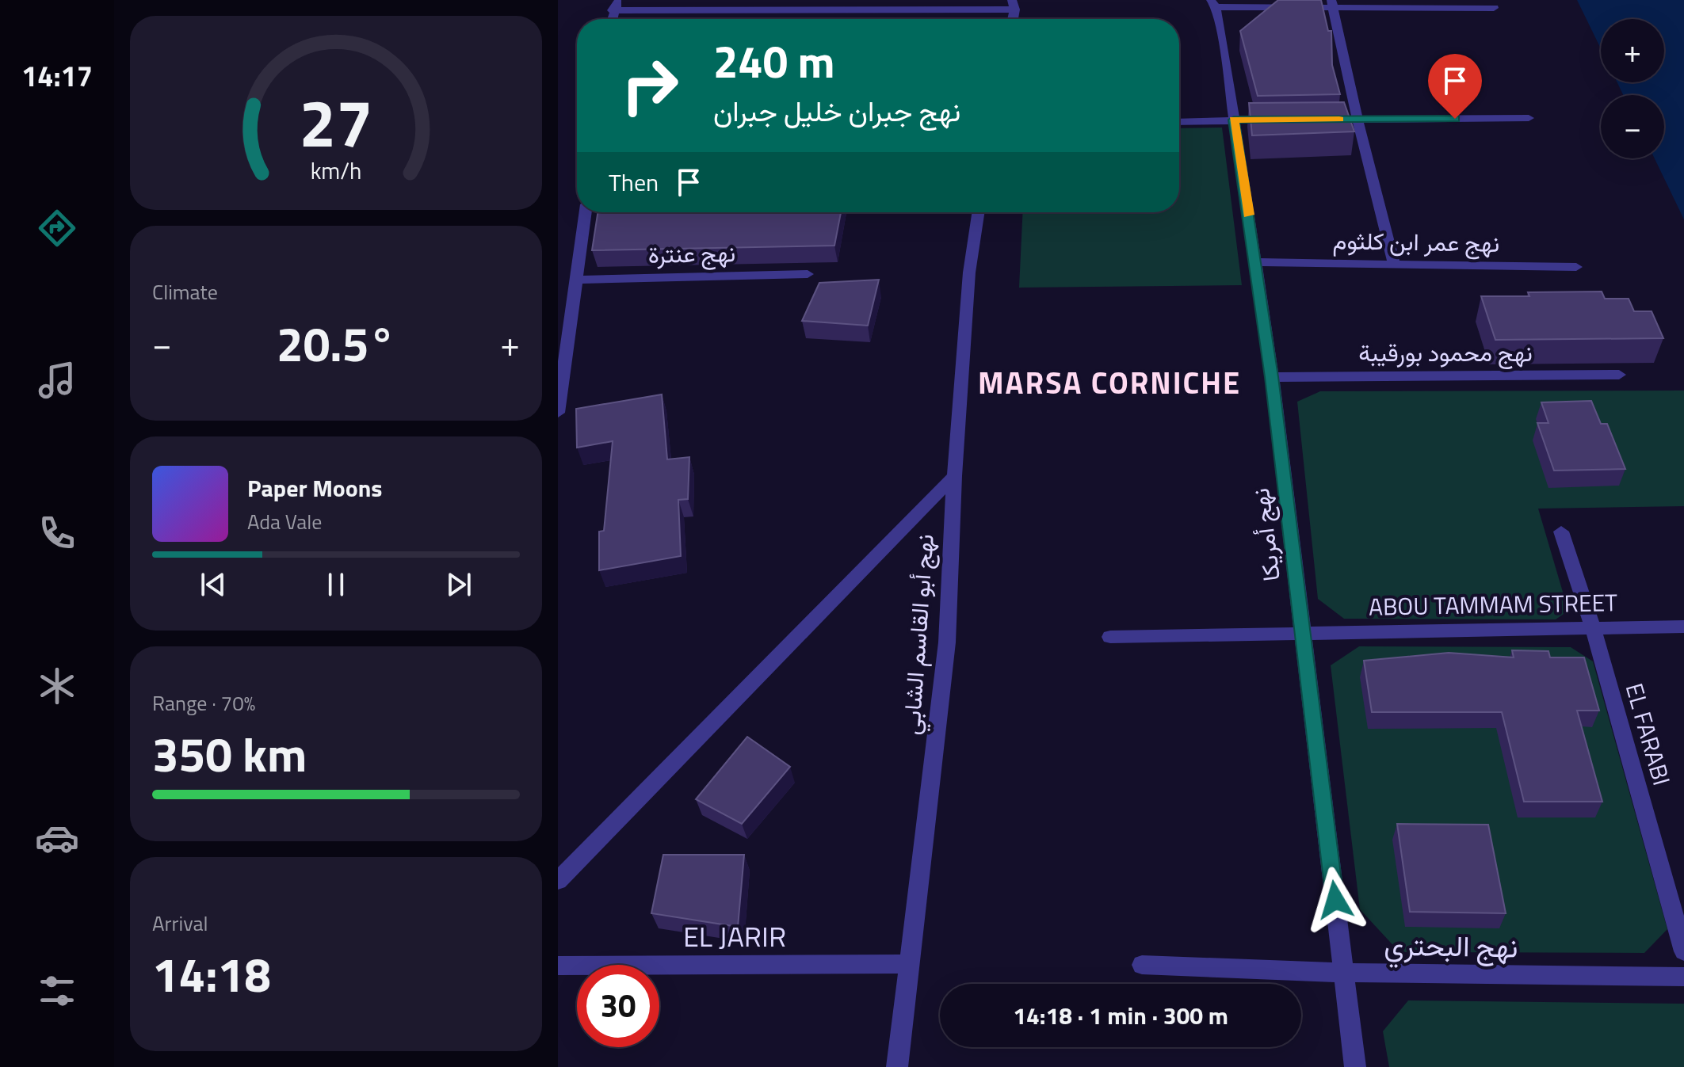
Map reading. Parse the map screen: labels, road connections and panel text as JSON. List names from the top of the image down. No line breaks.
{"streets":{"street":["نهج عمر ابن كلثوم","نهج عنترة","نهج محمود بورقيبة","نهج أمريكا","ABOU TAMMAM STREET","نهج أبو القاسم الشابي","EL FARABI","EL JARIR","نهج البحتري"]},"crossings":[["نهج عمر ابن كلثوم","نهج أمريكا"],["نهج محمود بورقيبة","نهج أمريكا"],["نهج أمريكا","ABOU TAMMAM STREET"],["نهج أمريكا","نهج البحتري"],["ABOU TAMMAM STREET","EL FARABI"],["نهج أبو القاسم الشابي","EL JARIR"]],"districts":["MARSA CORNICHE"],"page":{"tabs":"14:17","map_buttons":["+","−"],"turn":["240 m","نهج جبران خليل جبران"],"then":"Then","tile":["Climate",["Range · 70%","350 km"],["Arrival","14:18"]],"heat":["−","20.5°","+"],"song":["Paper Moons","Ada Vale"],"limit":"30","trip":"14:18 · 1 min · 300 m","gauge":["27","km/h"]}}
